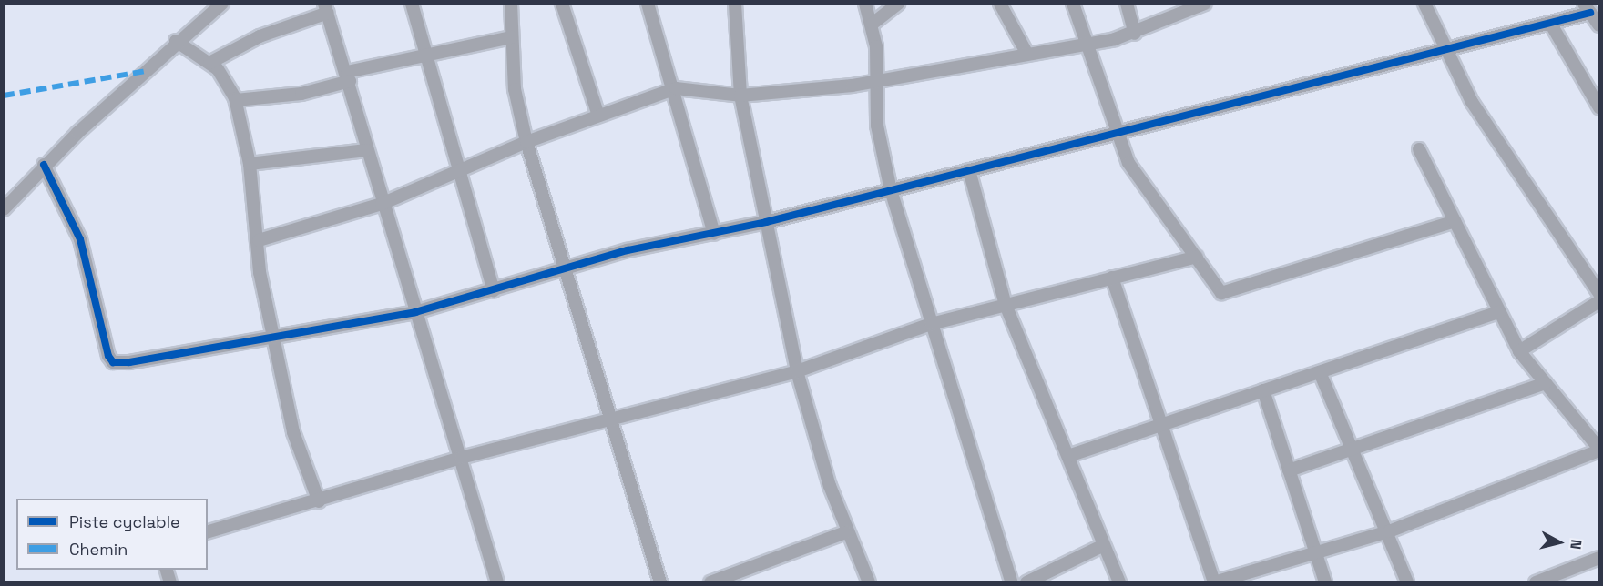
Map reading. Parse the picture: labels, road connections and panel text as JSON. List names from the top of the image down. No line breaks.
{"legend":["Piste cyclable","Chemin"],"north":"right"}
